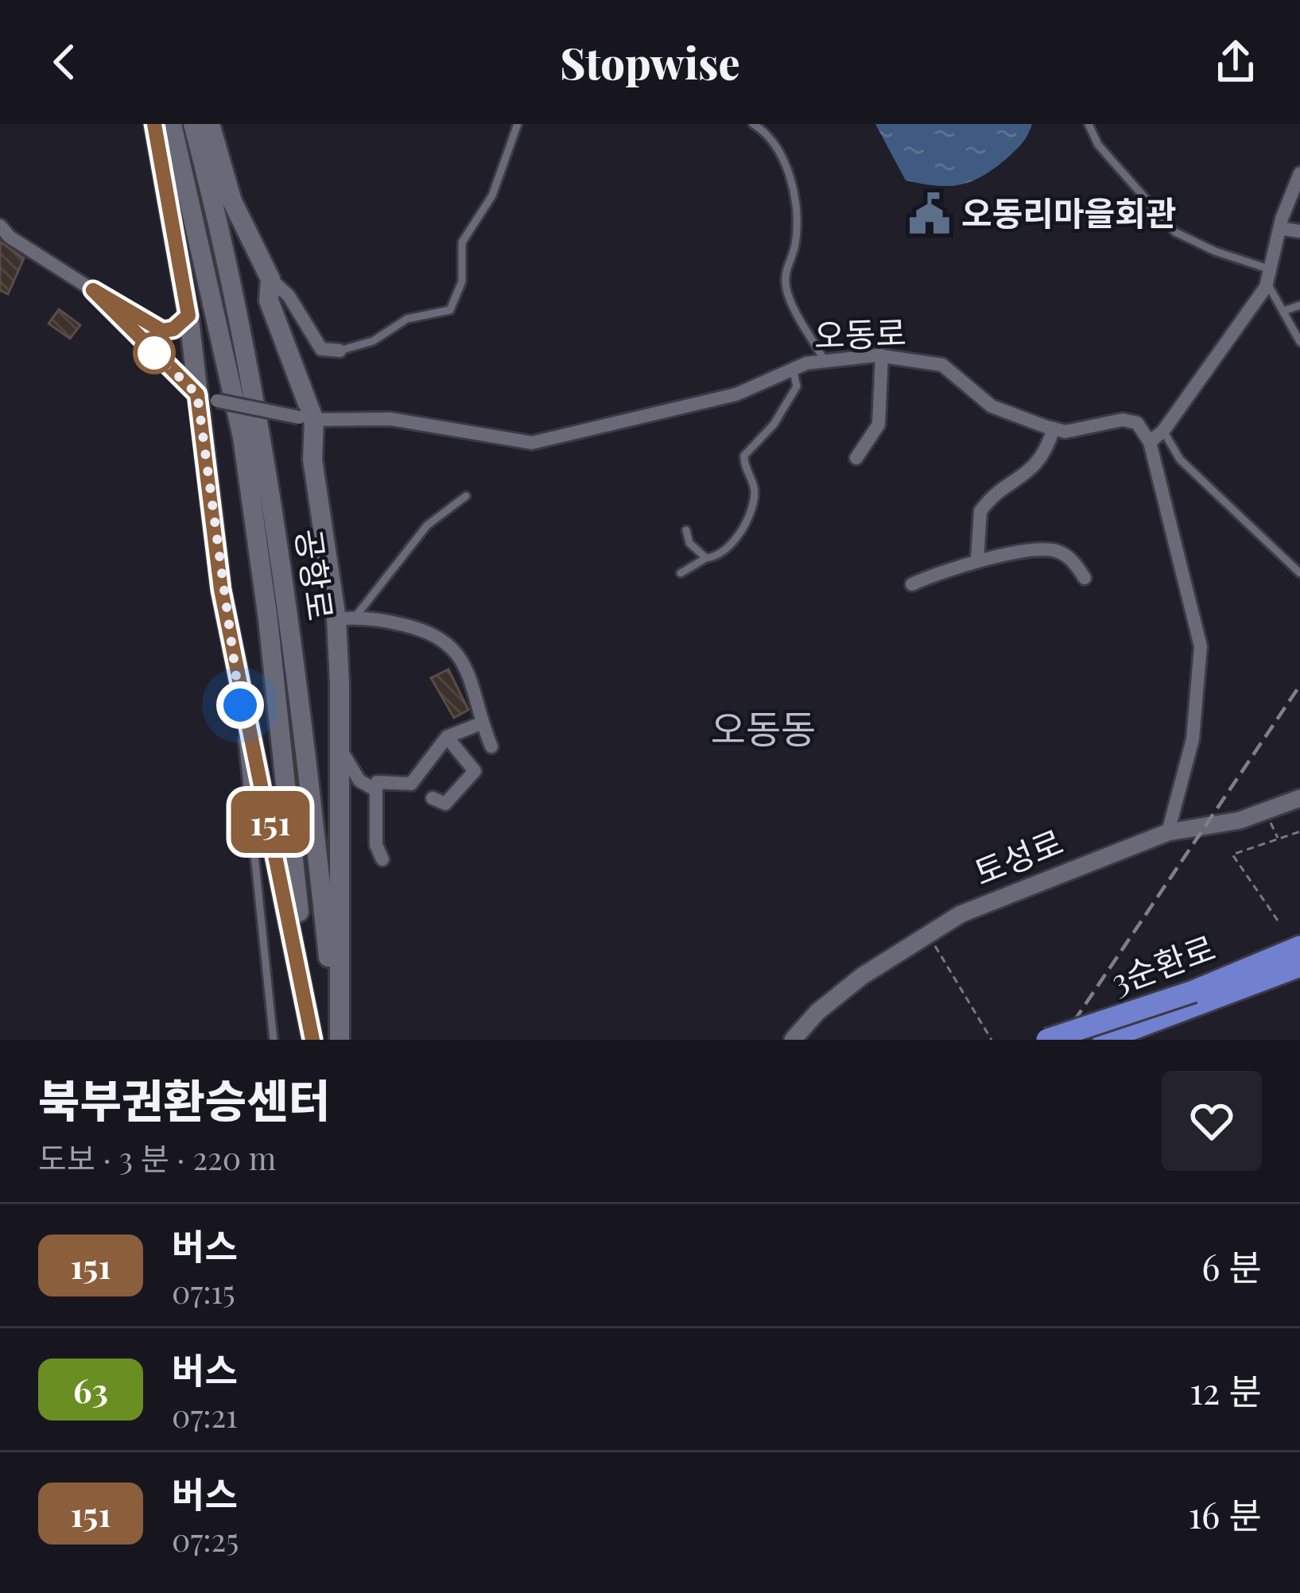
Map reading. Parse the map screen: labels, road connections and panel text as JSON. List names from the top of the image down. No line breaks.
{"streets":{"highway":["3순환로"],"main road":["공항로"],"street":["오동로","토성로"]},"districts":["오동동"],"places":{"public building":["오동리마을회관"]},"lines":["bus line 151"],"page":{"header":"Stopwise","on_map":"151","heading":["북부권환승센터","도보 · 3 분 · 220 m"],"list":[{"mark":"151","name":"버스","note":"07:15","value":"6 분"},{"mark":"63","name":"버스","note":"07:21","value":"12 분"},{"mark":"151","name":"버스","note":"07:25","value":"16 분"}]}}
